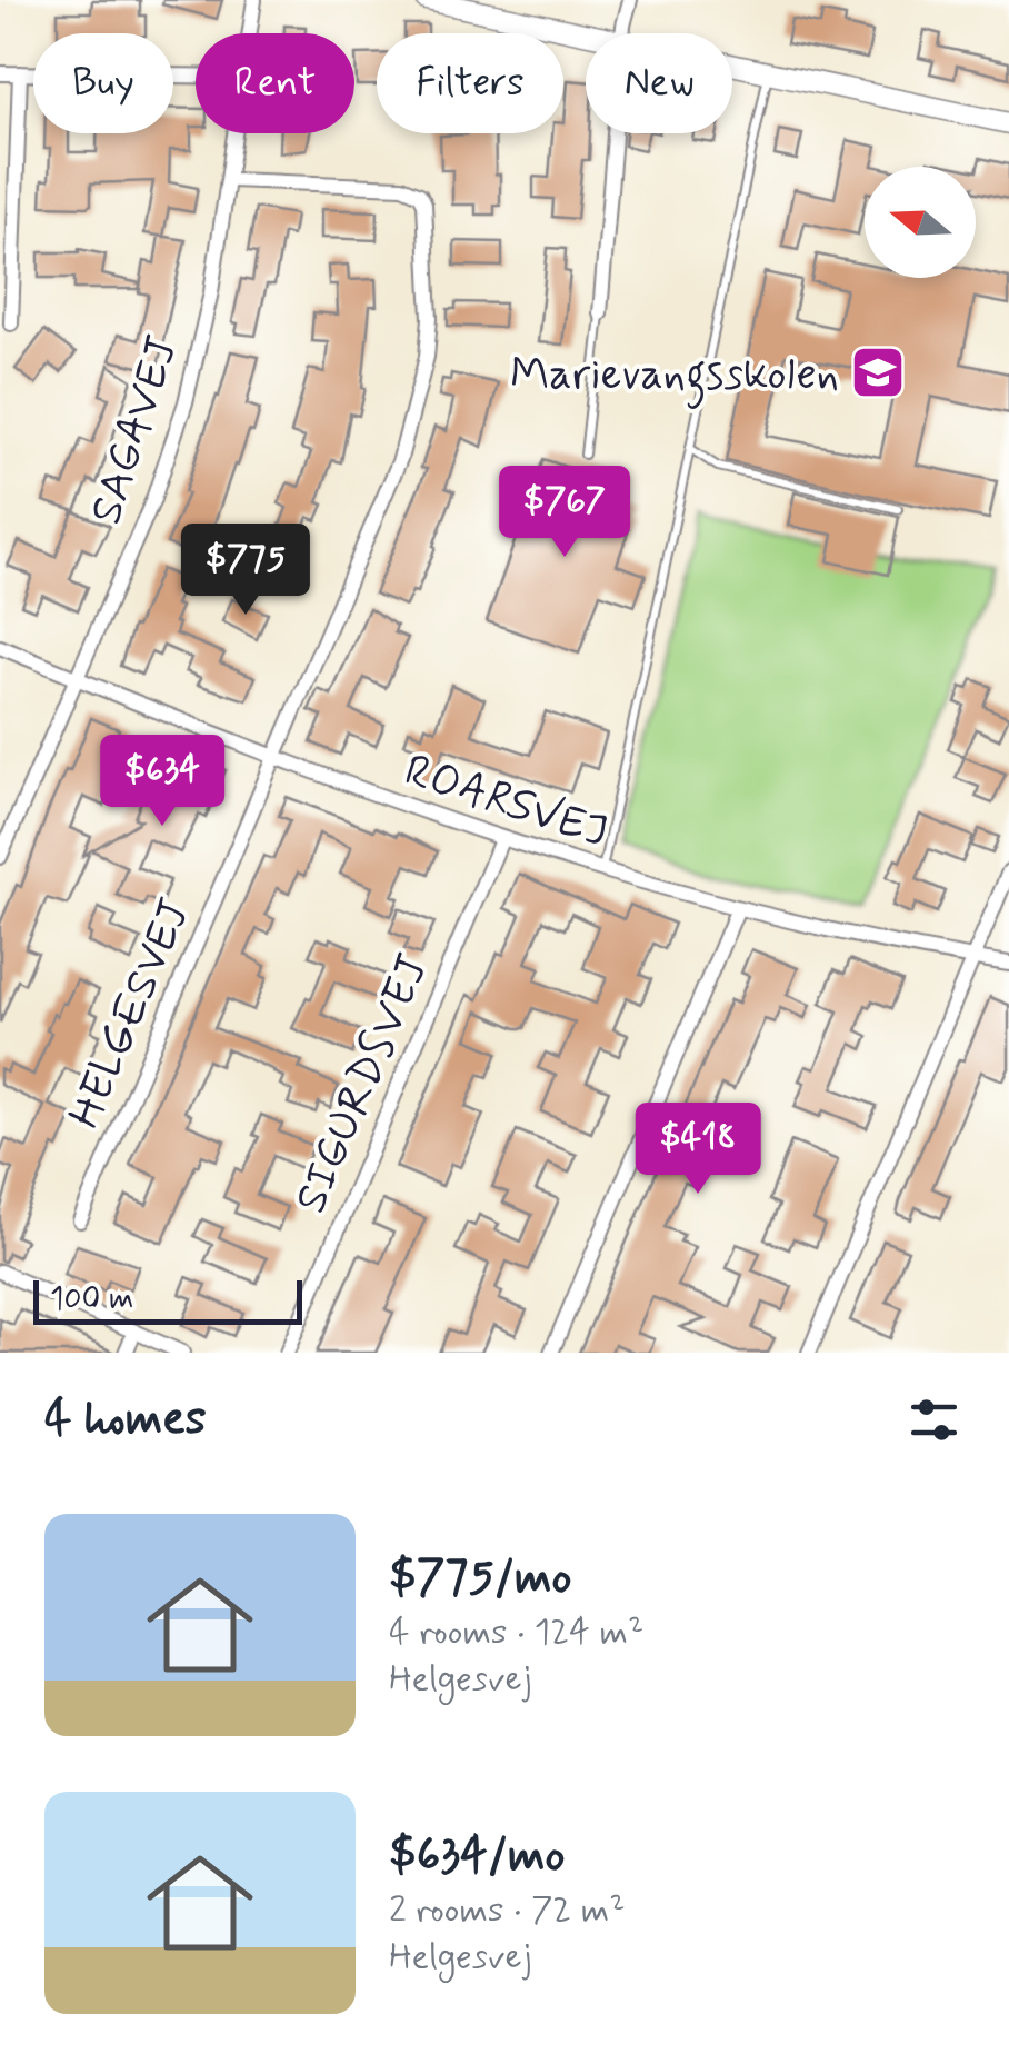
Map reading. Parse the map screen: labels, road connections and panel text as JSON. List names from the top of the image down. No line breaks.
{"streets":{"street":["SAGAVEJ","ROARSVEJ","HELGESVEJ","SIGURDSVEJ"]},"crossings":[["SAGAVEJ","ROARSVEJ"],["SAGAVEJ","HELGESVEJ"],["ROARSVEJ","HELGESVEJ"],["ROARSVEJ","SIGURDSVEJ"]],"places":{"school or university":["Marievangsskolen"]},"scale_bar":"100 m","north":"left","page":{"chip":["Buy","Rent","Filters","New"],"price":["$767","$775","$634","$418"],"scale":"100 m","heading":"4 homes","list":[{"name":"$775/mo","note":"4 rooms · 124 m² · Helgesvej"},{"name":"$634/mo","note":"2 rooms · 72 m² · Helgesvej"}]}}
